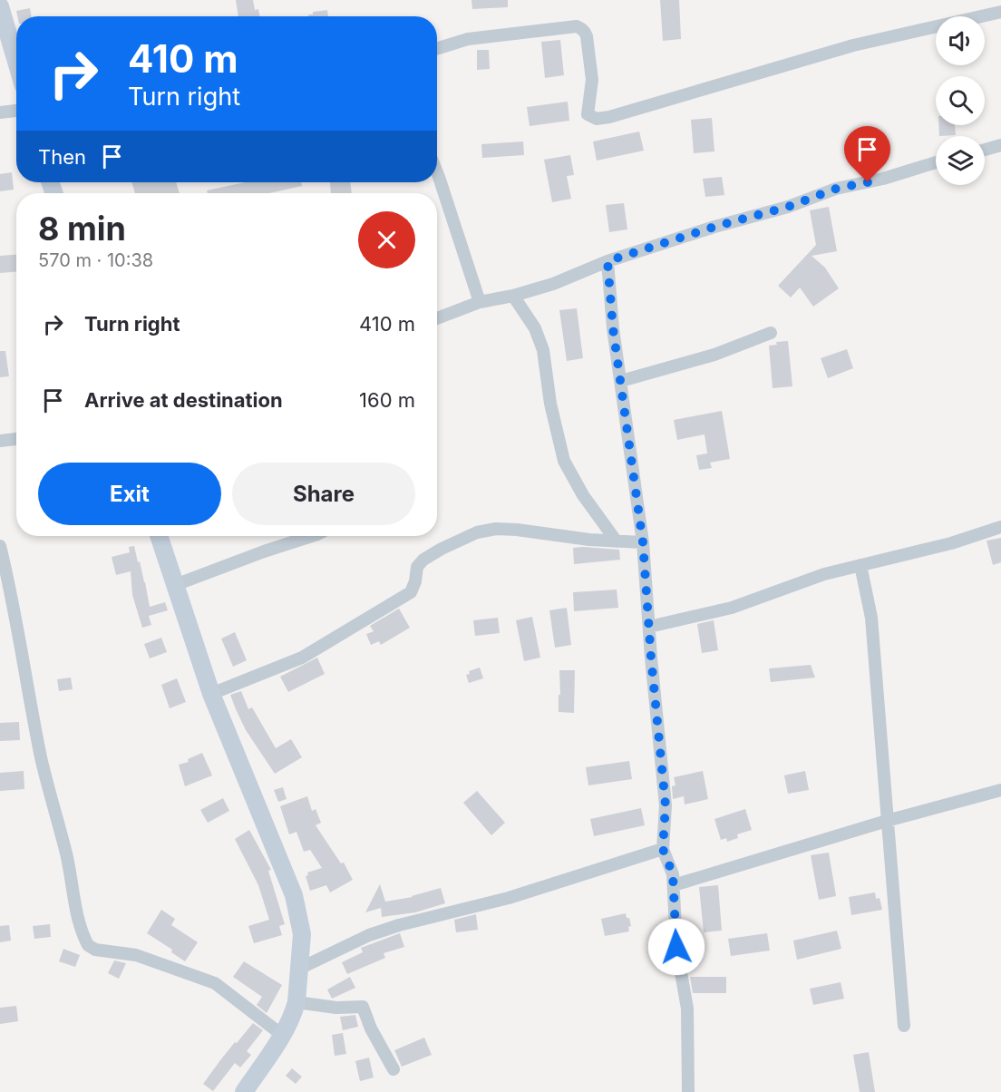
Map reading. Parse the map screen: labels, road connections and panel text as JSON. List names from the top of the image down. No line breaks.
{"page":{"turn":["410 m","Turn right"],"then":"Then","heading":["8 min","570 m · 10:38"],"list":[{"name":"Turn right","value":"410 m"},{"name":"Arrive at destination","value":"160 m"}],"buttons":["Exit","Share"]}}
